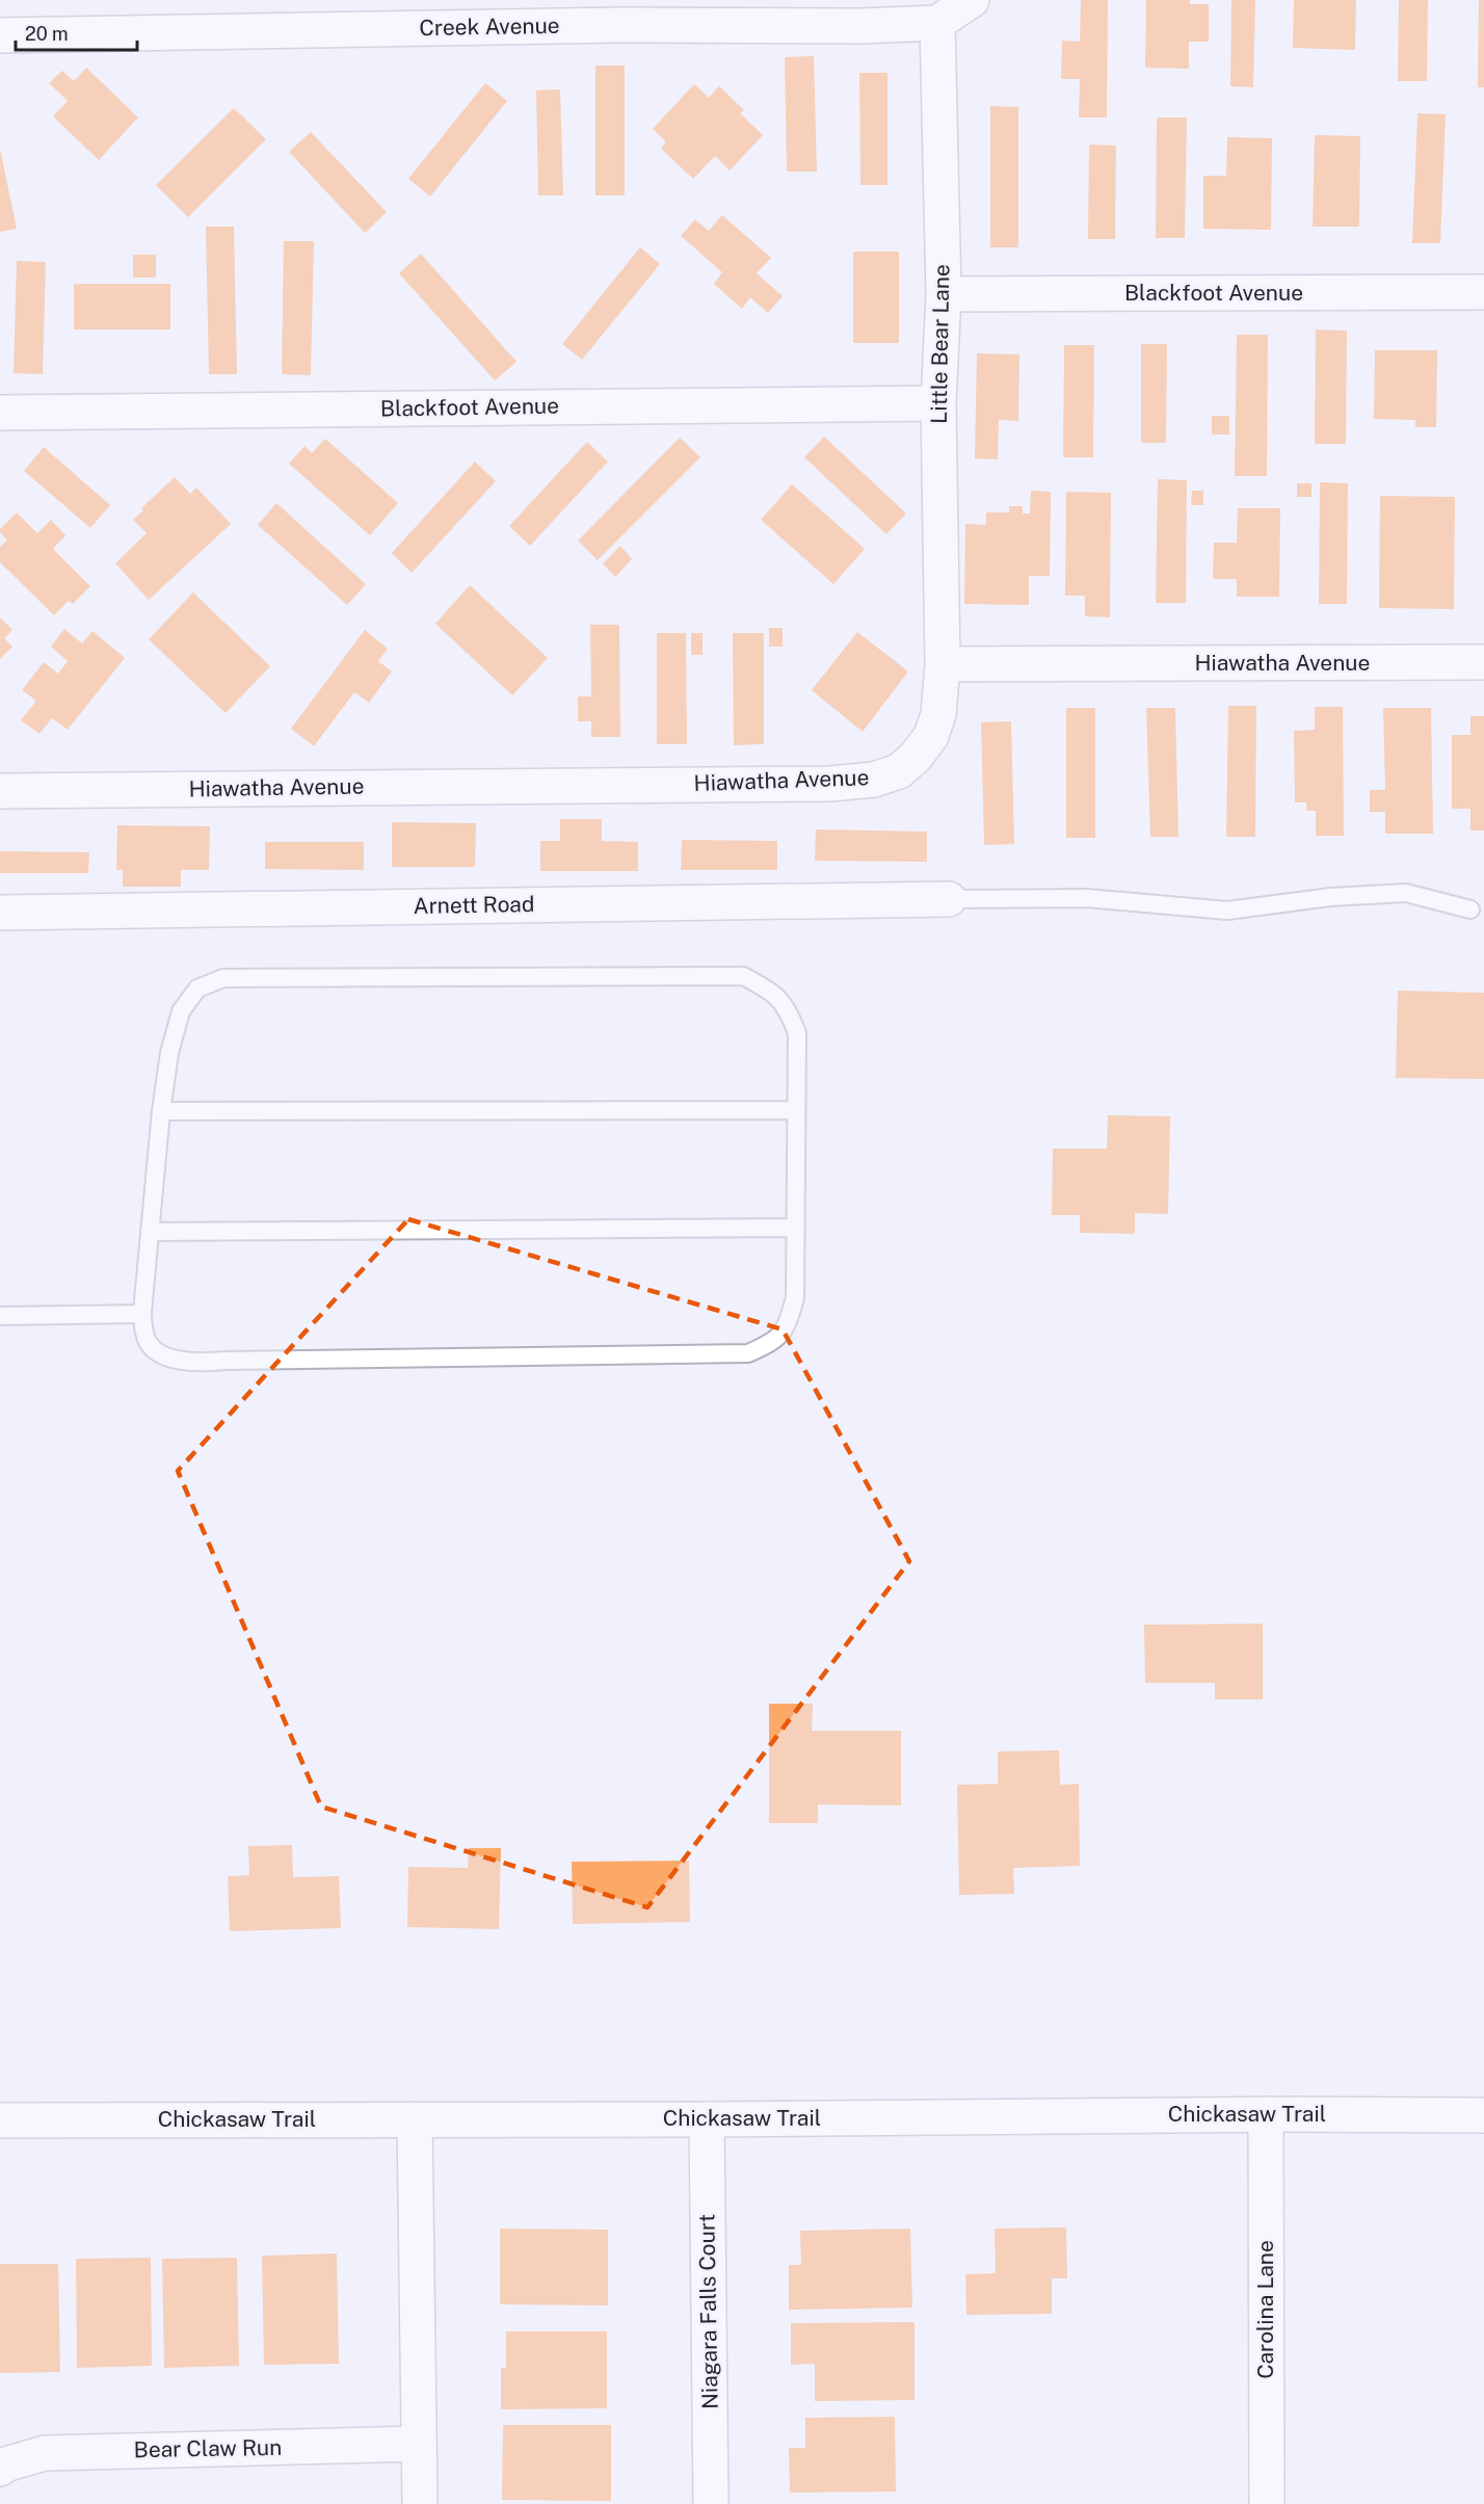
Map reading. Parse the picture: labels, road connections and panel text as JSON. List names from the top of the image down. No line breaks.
{"streets":{"street":["Creek Avenue","Blackfoot Avenue","Little Bear Lane","Hiawatha Avenue","Arnett Road","Chickasaw Trail","Carolina Lane","Niagara Falls Court","Bear Claw Run"]},"crossings":[["Creek Avenue","Little Bear Lane"],["Blackfoot Avenue","Little Bear Lane"],["Little Bear Lane","Hiawatha Avenue"],["Chickasaw Trail","Carolina Lane"],["Chickasaw Trail","Niagara Falls Court"]],"scale_bar":"20 m"}
